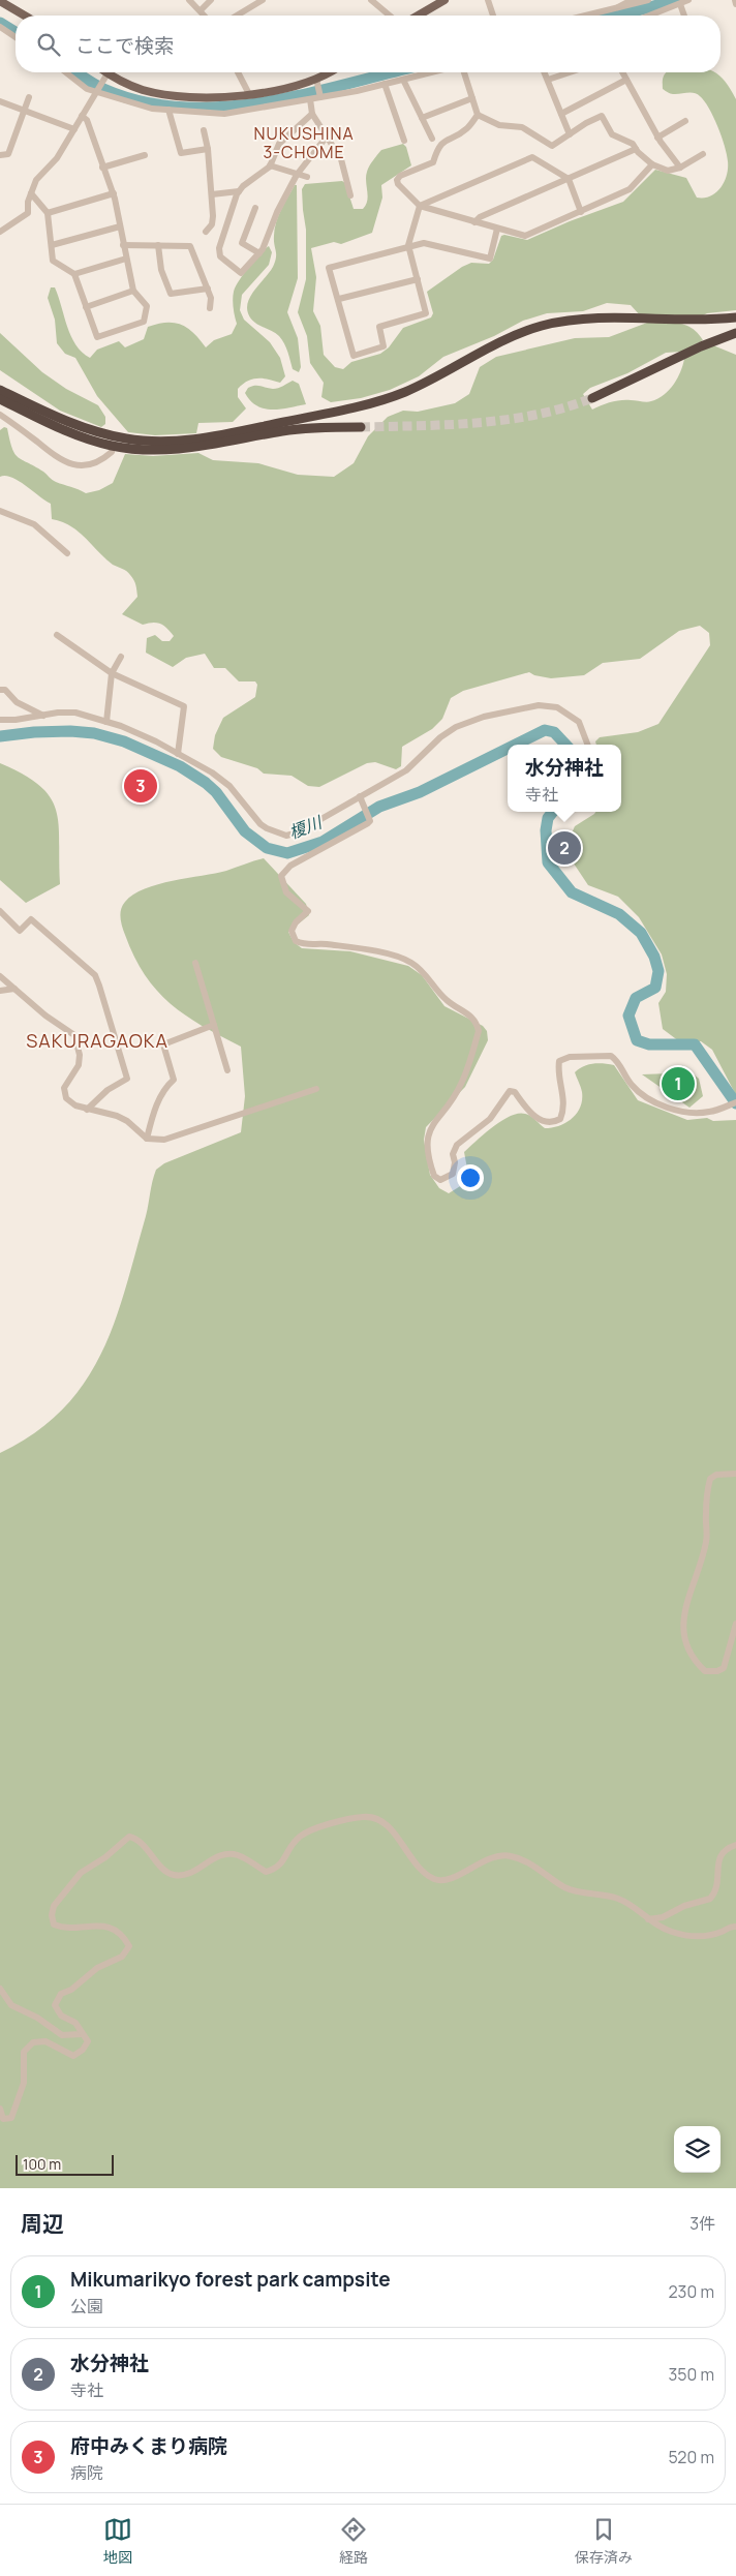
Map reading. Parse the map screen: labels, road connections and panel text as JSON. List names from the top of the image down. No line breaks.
{"districts":["NUKUSHINA 3-CHOME","SAKURAGAOKA"],"water":["榎川"],"scale_bar":"100 m","page":{"search":"ここで検索","popup":["水分神社","寺社"],"pins":["3","2","1"],"scale":"100 m","heading":["周辺","3件"],"list":[{"mark":"1","name":"Mikumarikyo forest park campsite","note":"公園","value":"230 m"},{"mark":"2","name":"水分神社","note":"寺社","value":"350 m"},{"mark":"3","name":"府中みくまり病院","note":"病院","value":"520 m"}],"nav":["地図","経路","保存済み"]}}
